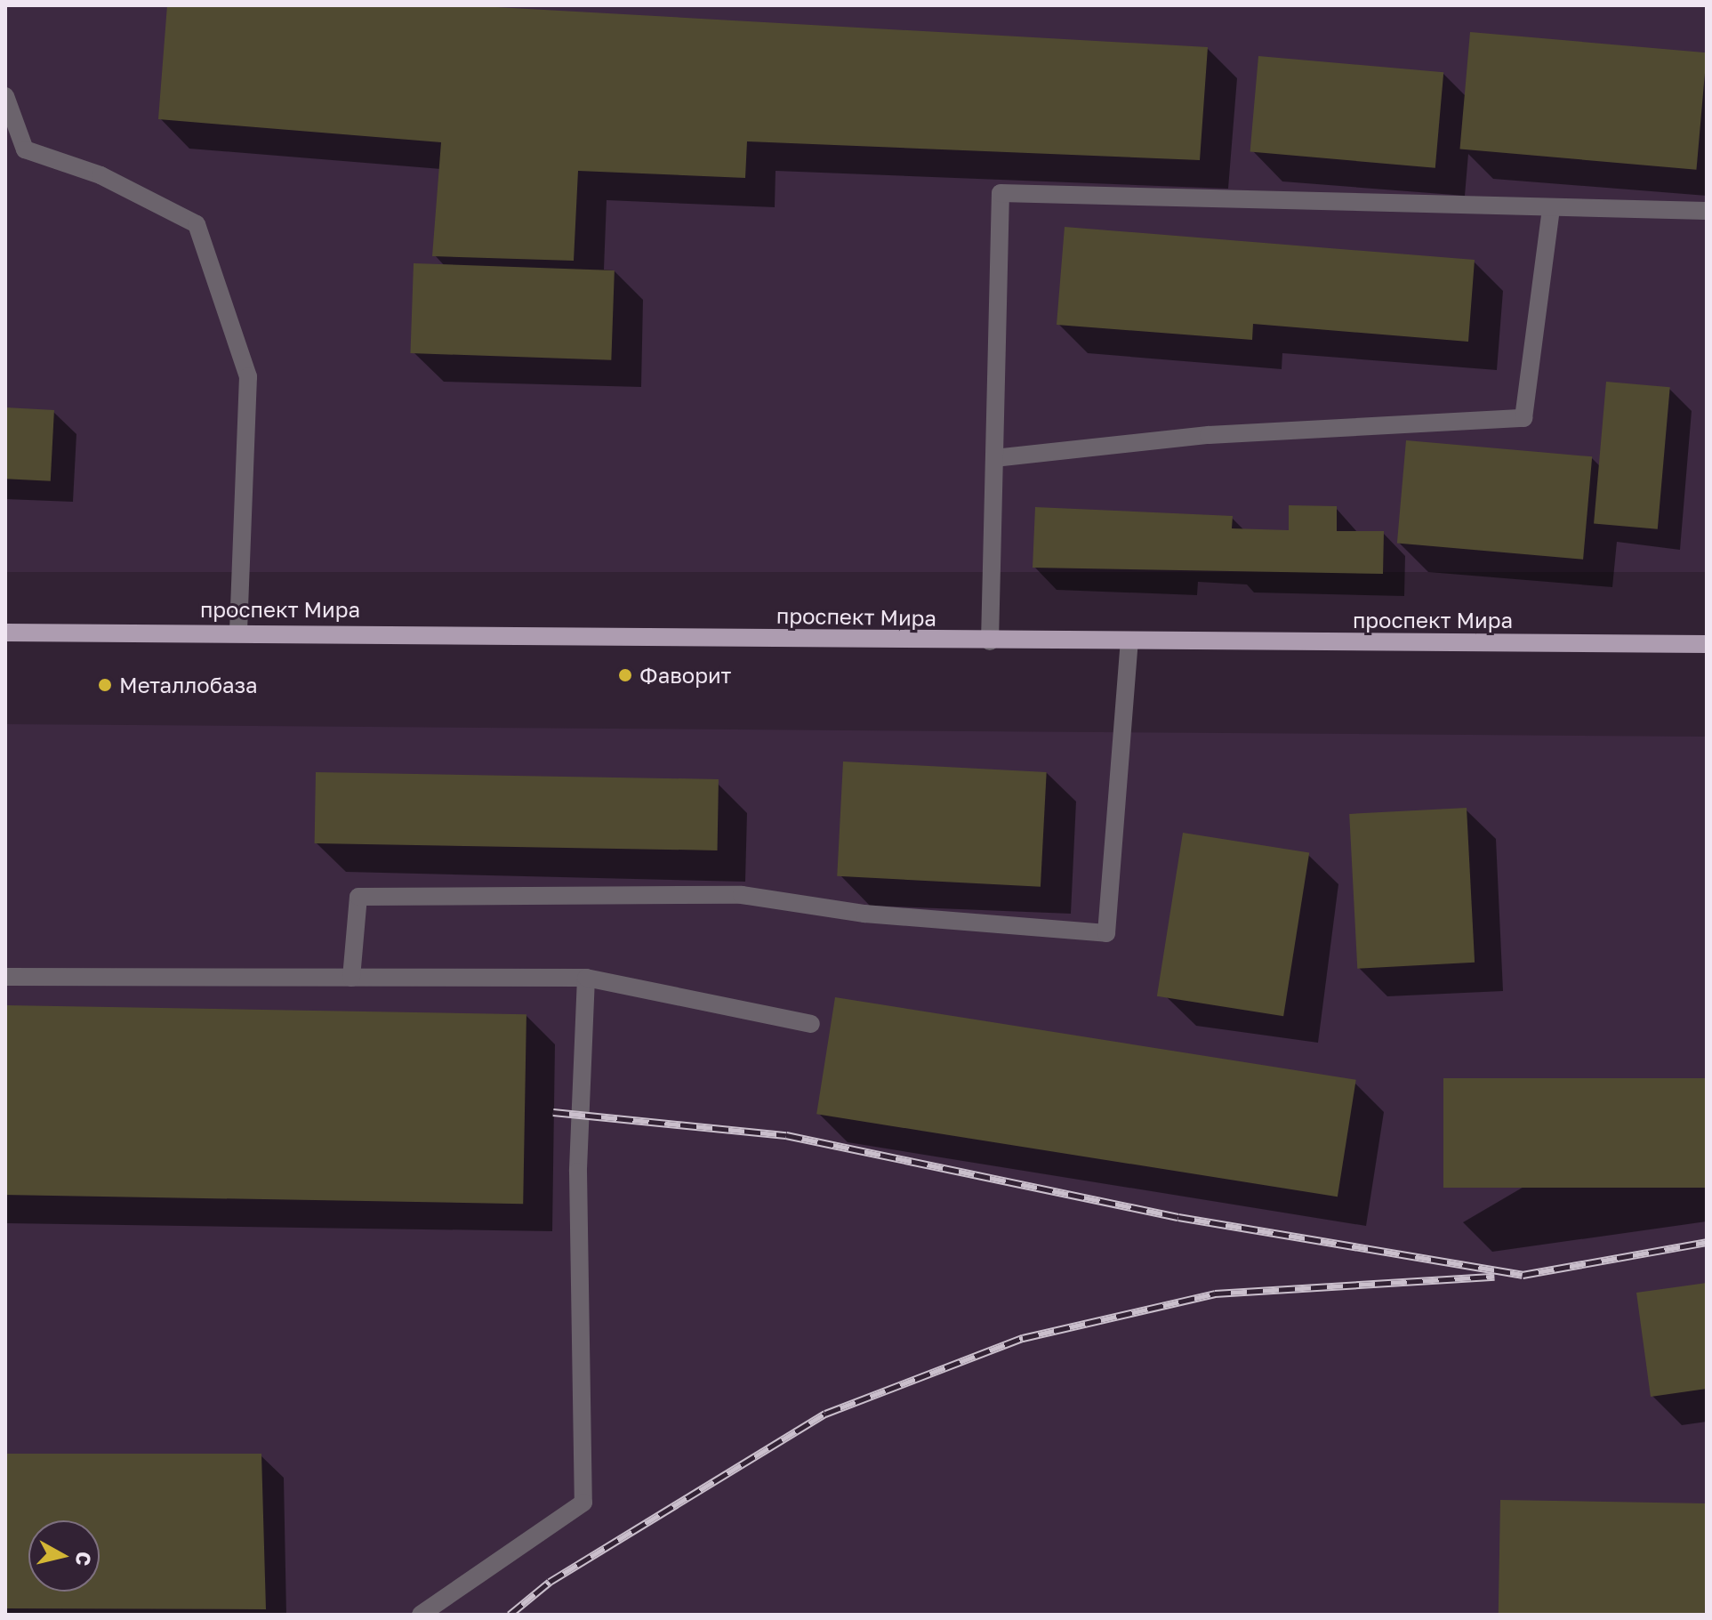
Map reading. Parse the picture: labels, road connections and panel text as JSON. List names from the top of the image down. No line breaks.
{"streets":{"main road":["проспект Мира"]},"places":["Фаворит","Металлобаза"],"north":"right"}
